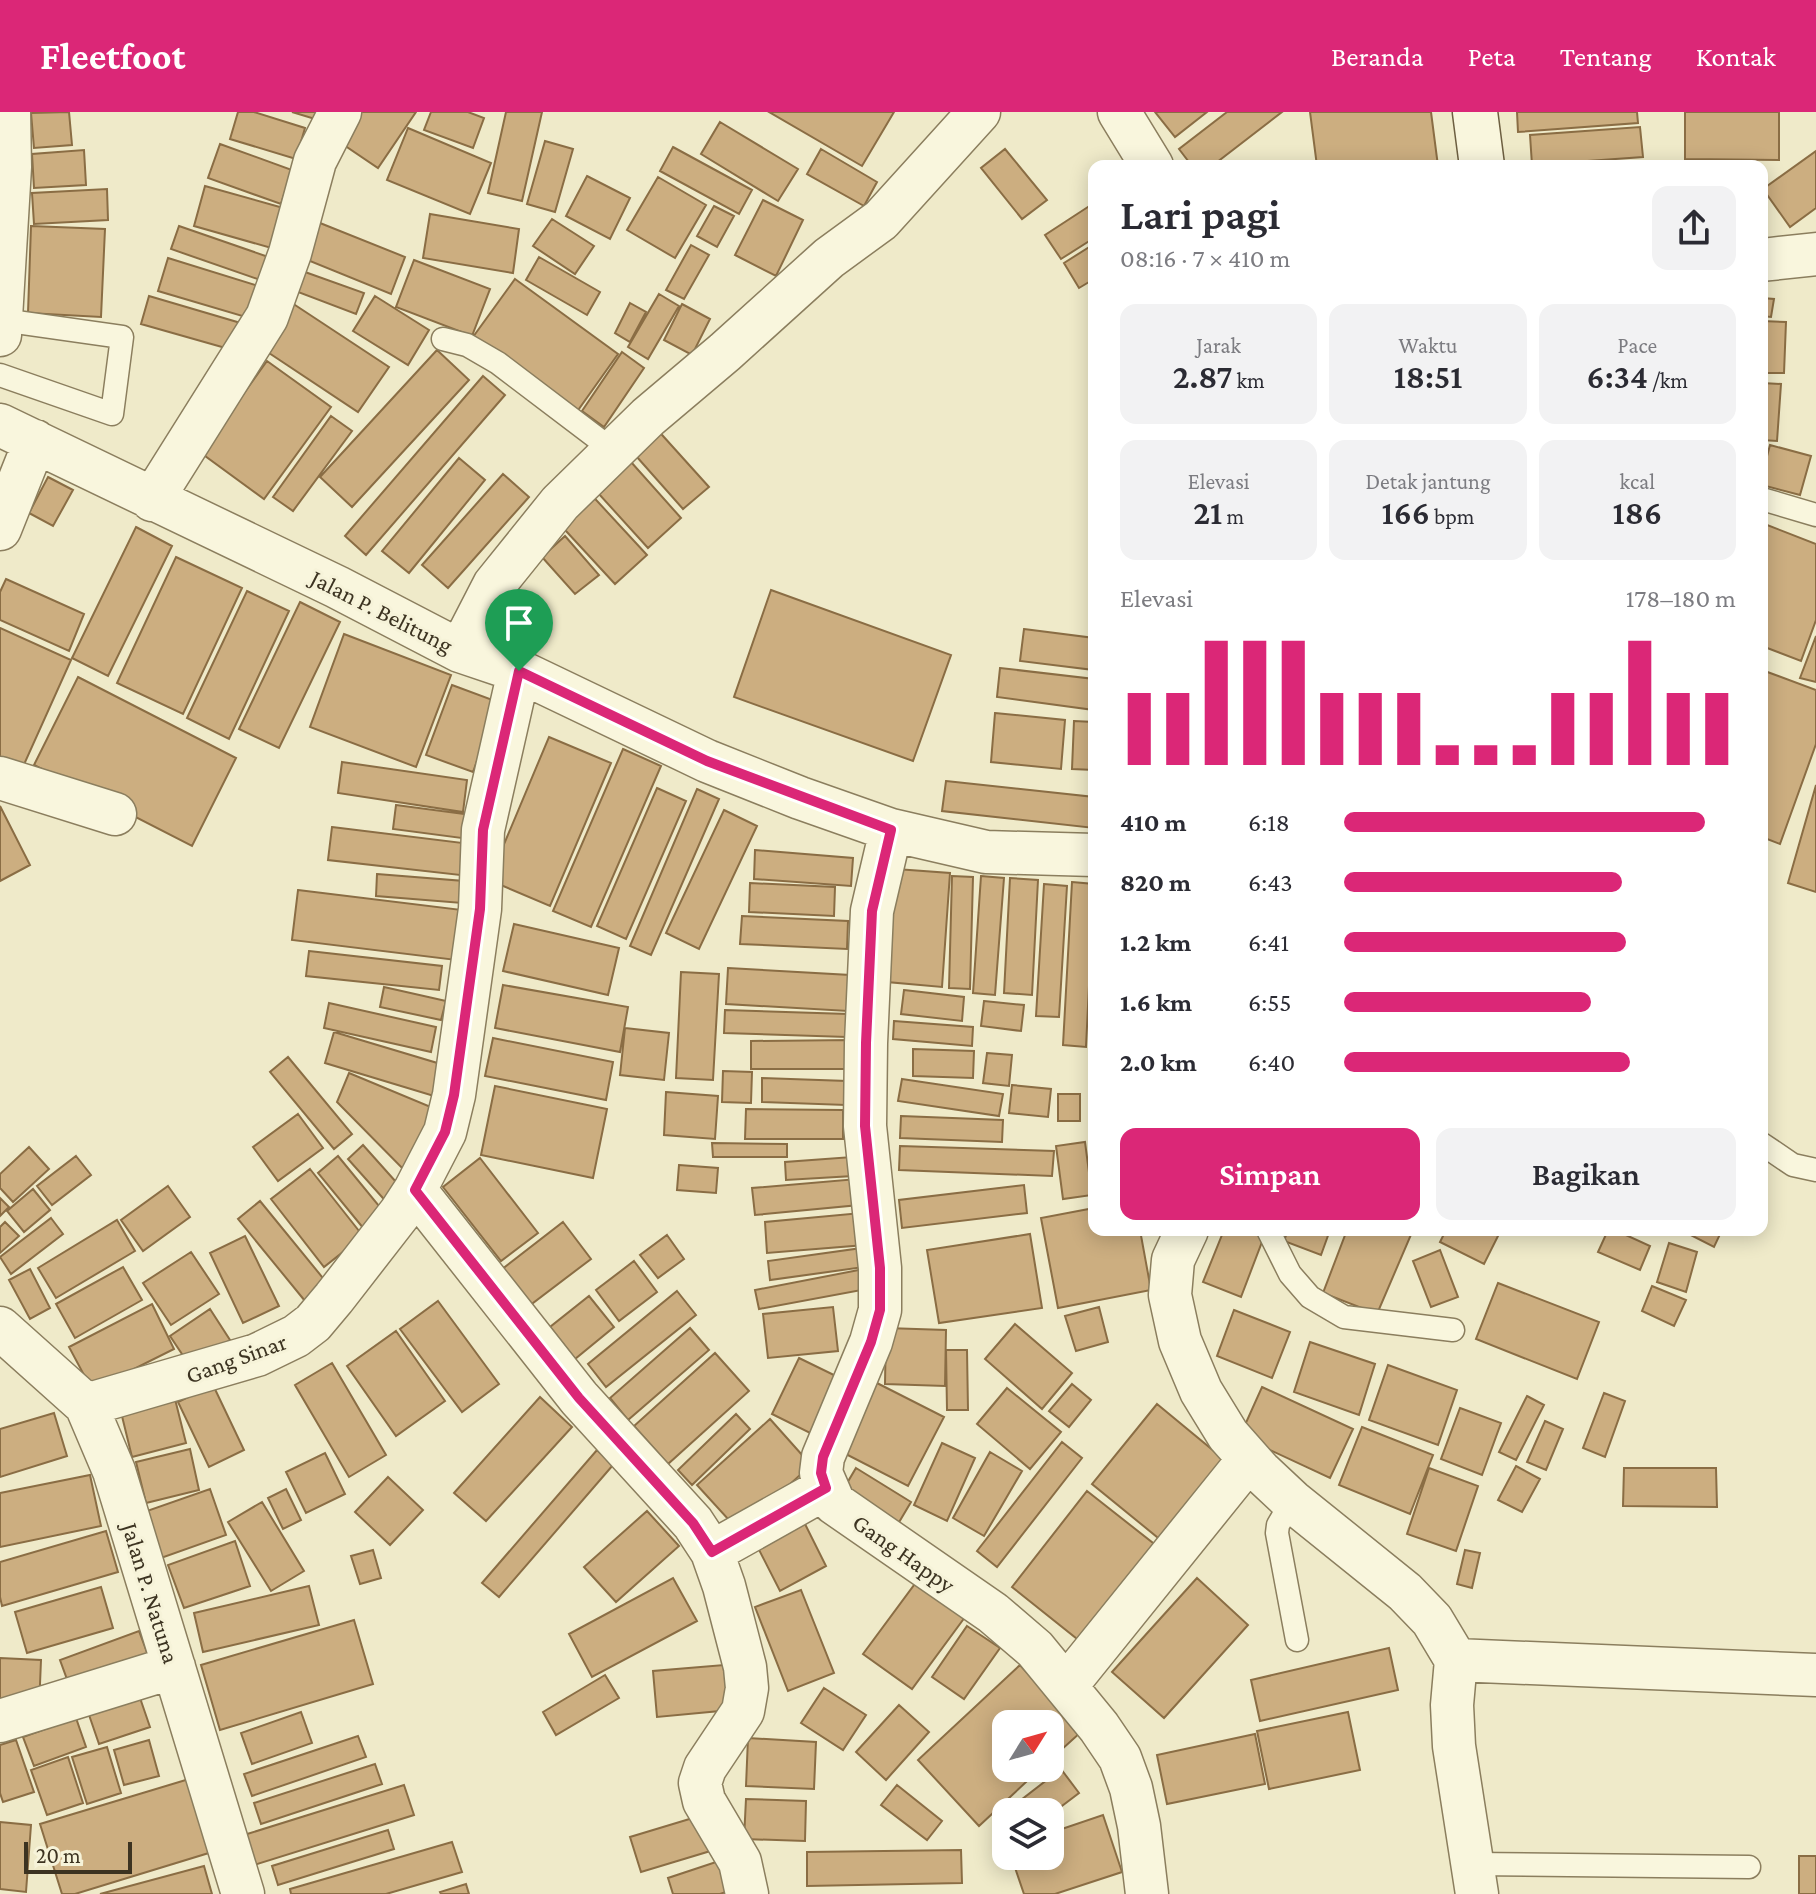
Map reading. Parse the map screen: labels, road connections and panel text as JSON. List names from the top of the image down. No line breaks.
{"streets":{"street":["Jalan P. Belitung","Gang Sinar","Gang Happy","Jalan P. Natuna"]},"crossings":[["Jalan P. Belitung","Gang Sinar"],["Gang Sinar","Jalan P. Natuna"]],"scale_bar":"20 m","north":"top right","page":{"header":"Fleetfoot","nav":["Beranda","Peta","Tentang","Kontak"],"heading":["Lari pagi","08:16 · 7 × 410 m"],"stats":[["Jarak","2.87 km"],["Waktu","18:51"],["Pace","6:34 /km"],["Elevasi","21 m"],["Detak jantung","166 bpm"],["kcal","186"]],"chart":["Elevasi","178–180 m"],"list":[{"name":"410 m","note":"6:18"},{"name":"820 m","note":"6:43"},{"name":"1.2 km","note":"6:41"},{"name":"1.6 km","note":"6:55"},{"name":"2.0 km","note":"6:40"}],"buttons":["Simpan","Bagikan"],"scale":"20 m"}}
